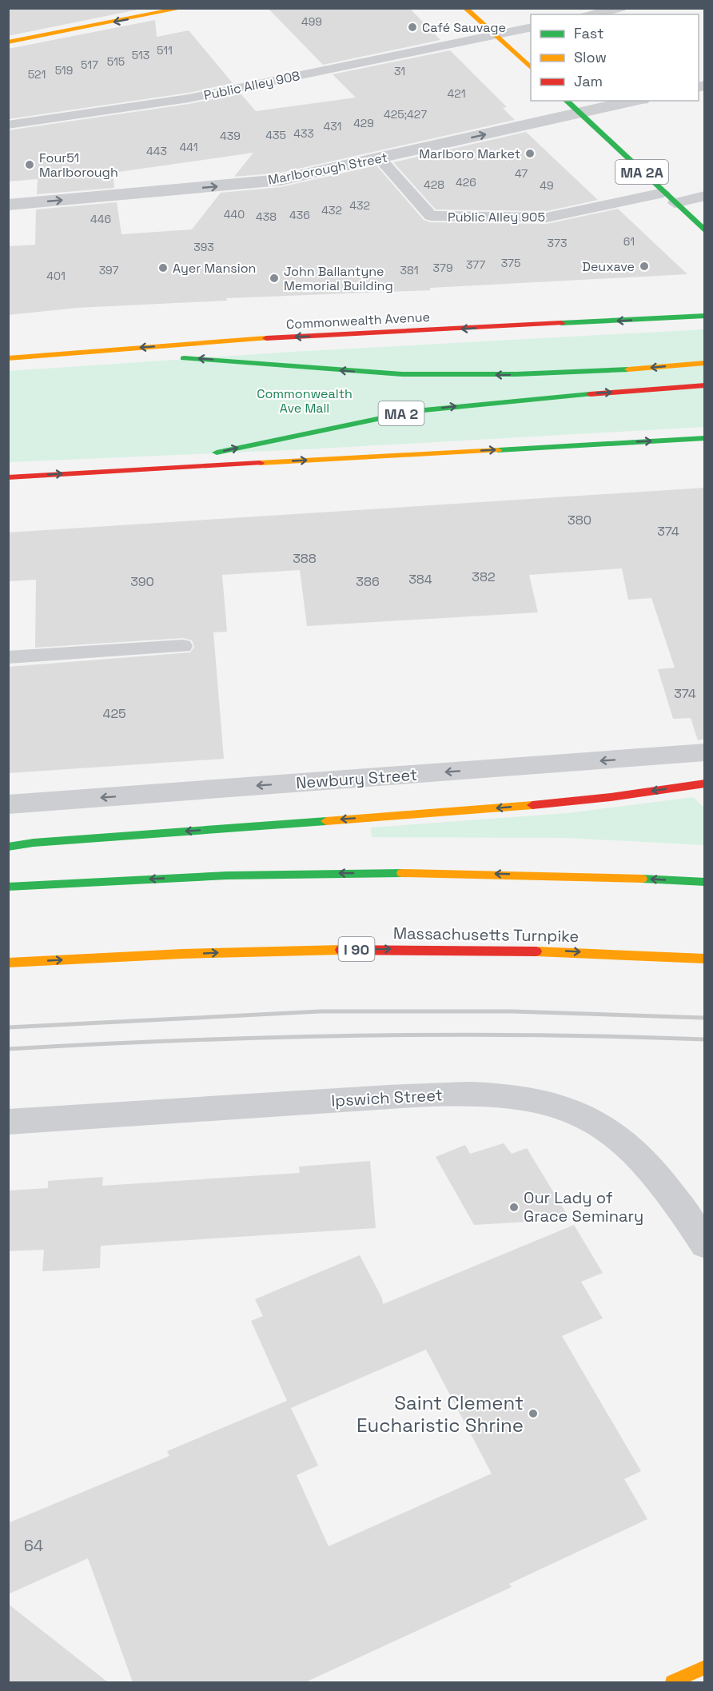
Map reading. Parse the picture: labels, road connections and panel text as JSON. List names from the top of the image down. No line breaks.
{"streets":{"main road":["MA 2A","Commonwealth Avenue","MA 2","Massachusetts Turnpike","I 90"],"street":["Marlborough Street","Newbury Street","Ipswich Street"],"lane":["Public Alley 908","Public Alley 905"]},"crossings":[["Marlborough Street","MA 2A"],["Marlborough Street","Public Alley 905"],["MA 2A","Public Alley 905"]],"one_way":["Marlborough Street","Newbury Street"],"parks":["Commonwealth Ave Mall"],"places":["Café Sauvage","Marlboro Market","Four51 Marlborough","Deuxave","Ayer Mansion","John Ballantyne Memorial Building","Our Lady of Grace Seminary","Saint Clement Eucharistic Shrine"],"house_numbers":["499","511","513","515","517","519","31","521","421","425;427","429","431","433","435","439","441","443","47","426","428","49","432","432","440","436","438","446","61","373","393","375","377","379","397","381","401","380","374","388","382","384","390","386","374","425","64"],"legend":["Fast","Slow","Jam"]}
